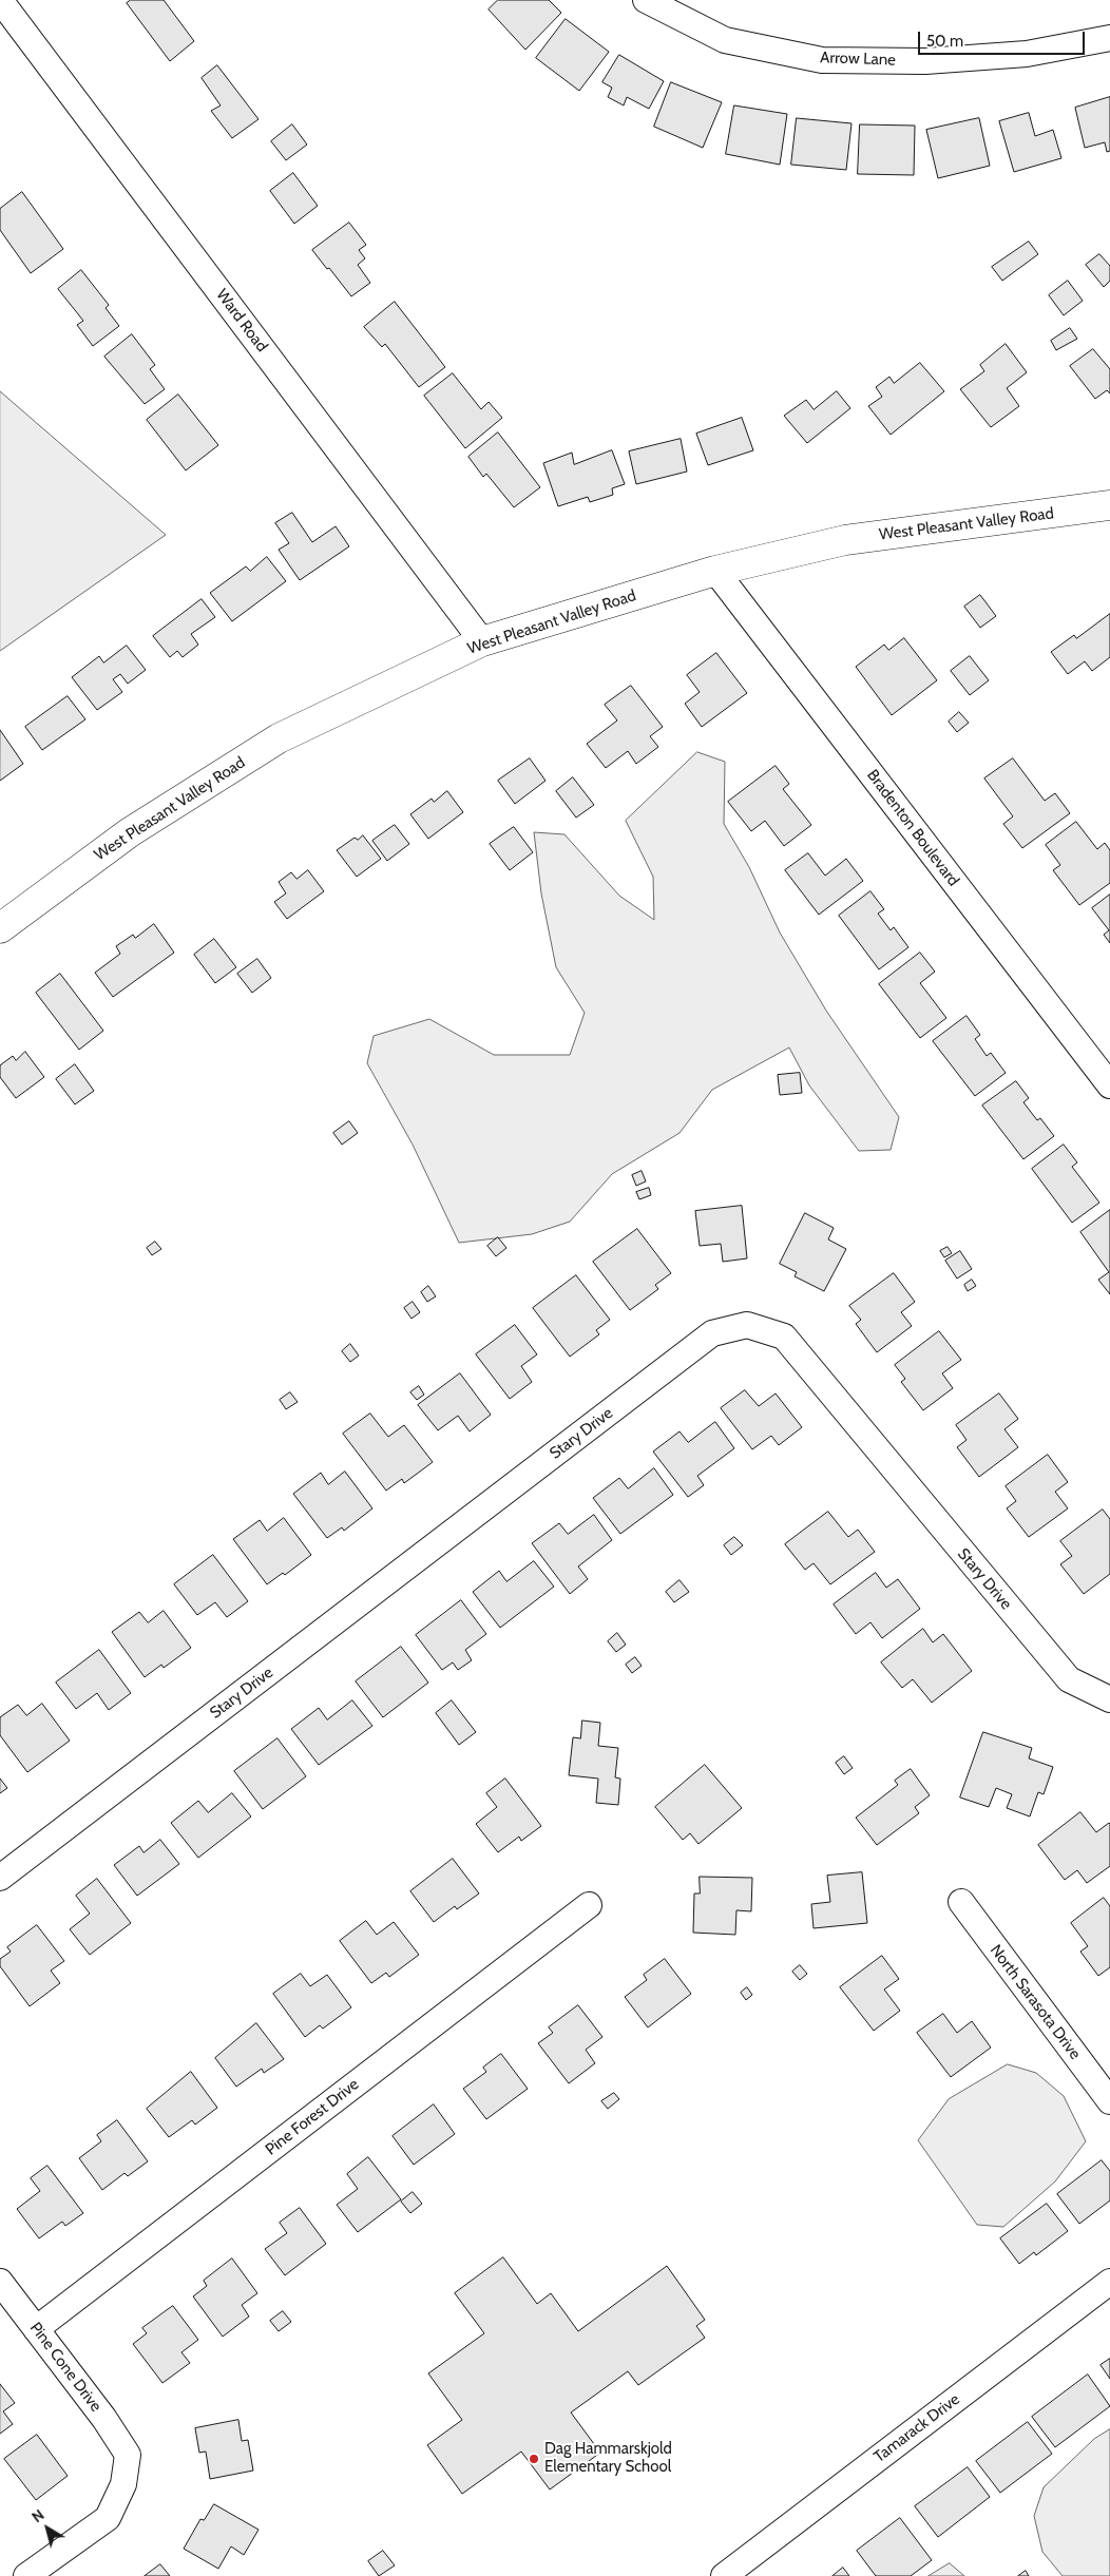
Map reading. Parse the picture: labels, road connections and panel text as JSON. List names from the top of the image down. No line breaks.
{"streets":{"main road":["West Pleasant Valley Road"],"street":["Arrow Lane","Ward Road","Bradenton Boulevard","Stary Drive","North Sarasota Drive","Pine Forest Drive","Pine Cone Drive","Tamarack Drive"]},"crossings":[["Ward Road","West Pleasant Valley Road"],["West Pleasant Valley Road","Bradenton Boulevard"],["Pine Forest Drive","Pine Cone Drive"]],"places":["Dag Hammarskjold Elementary School"],"scale_bar":"50 m","north":"top left"}
